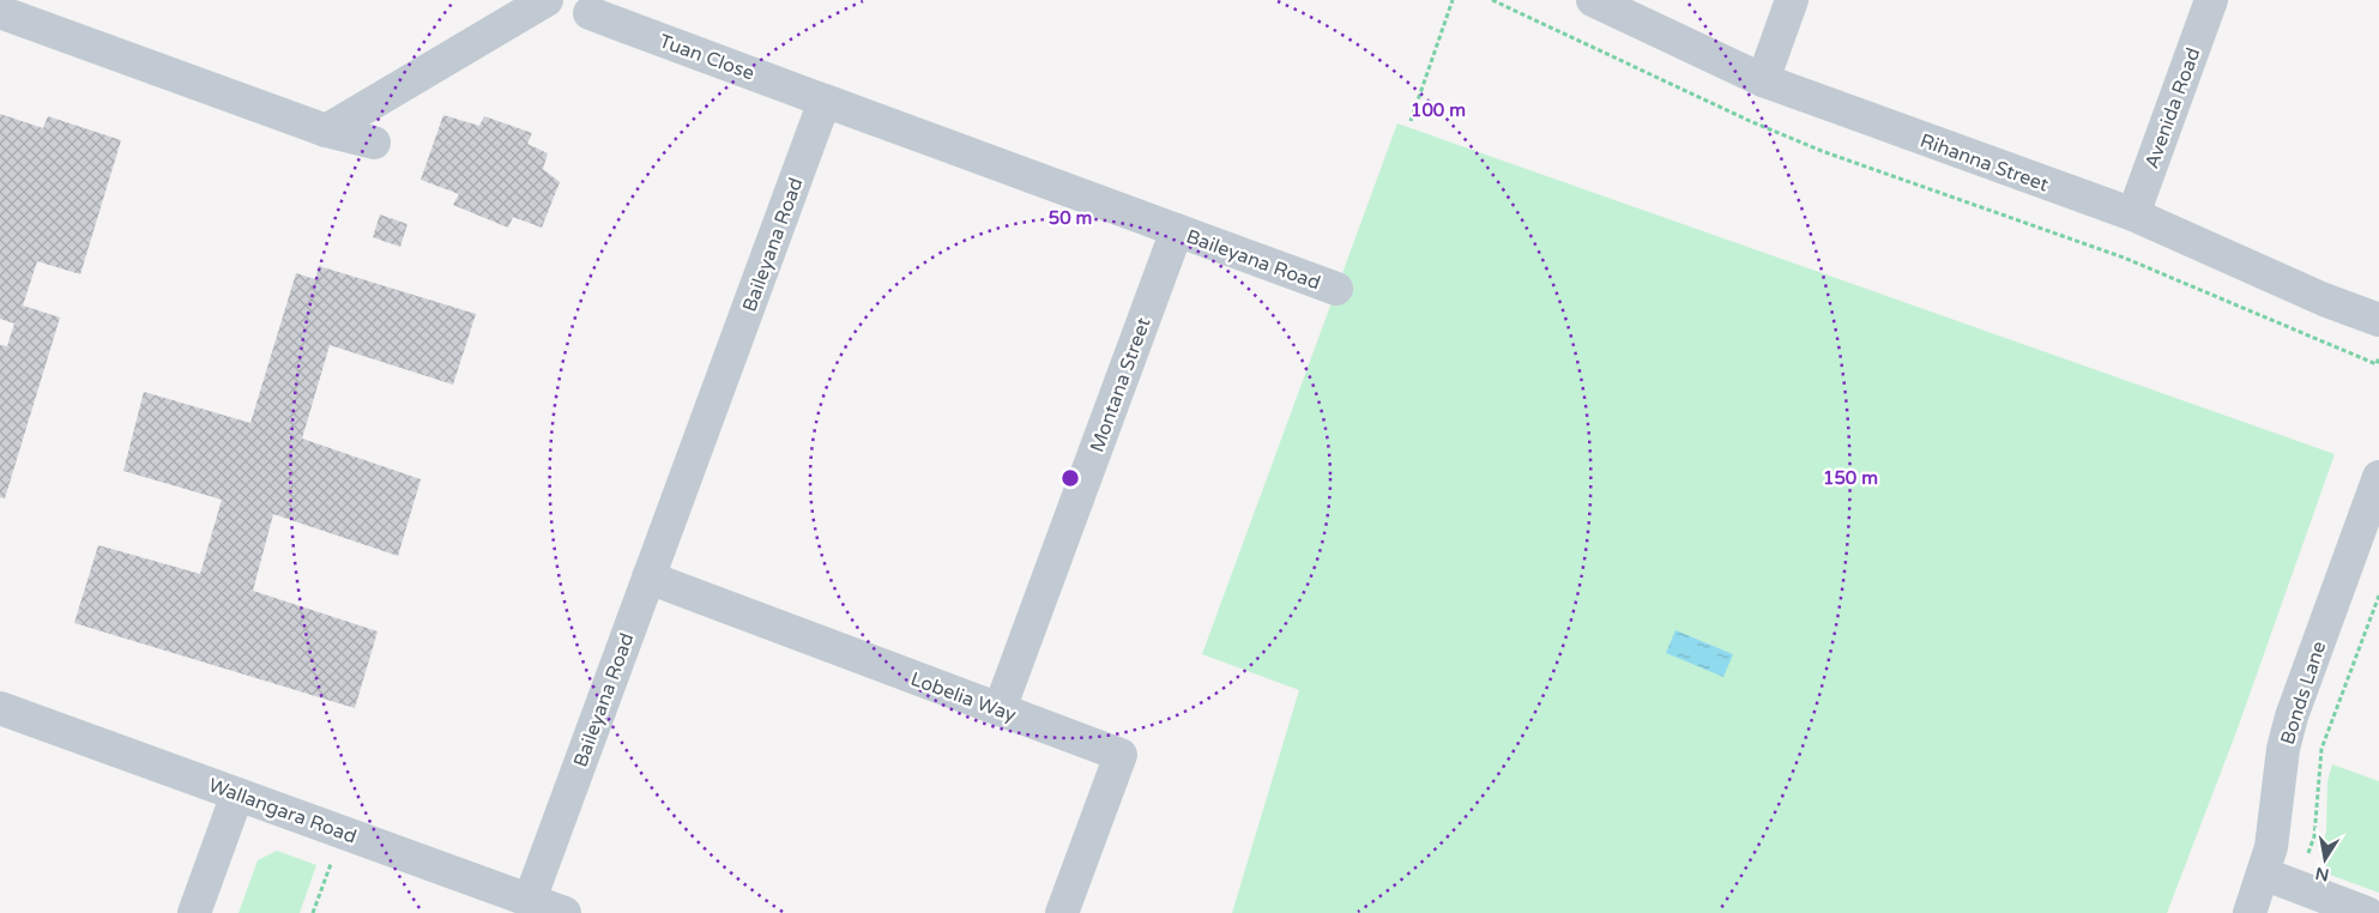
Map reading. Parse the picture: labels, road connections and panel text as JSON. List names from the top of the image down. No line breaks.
{"streets":{"street":["Tuan Close","Avenida Road","Rihanna Street","Baileyana Road","Montana Street","Bonds Lane","Lobelia Way","Wallangara Road"]},"crossings":[["Tuan Close","Baileyana Road"],["Avenida Road","Rihanna Street"],["Baileyana Road","Montana Street"],["Baileyana Road","Lobelia Way"],["Baileyana Road","Wallangara Road"],["Montana Street","Lobelia Way"]],"north":"bottom","rings":["100 m","50 m","150 m"]}
